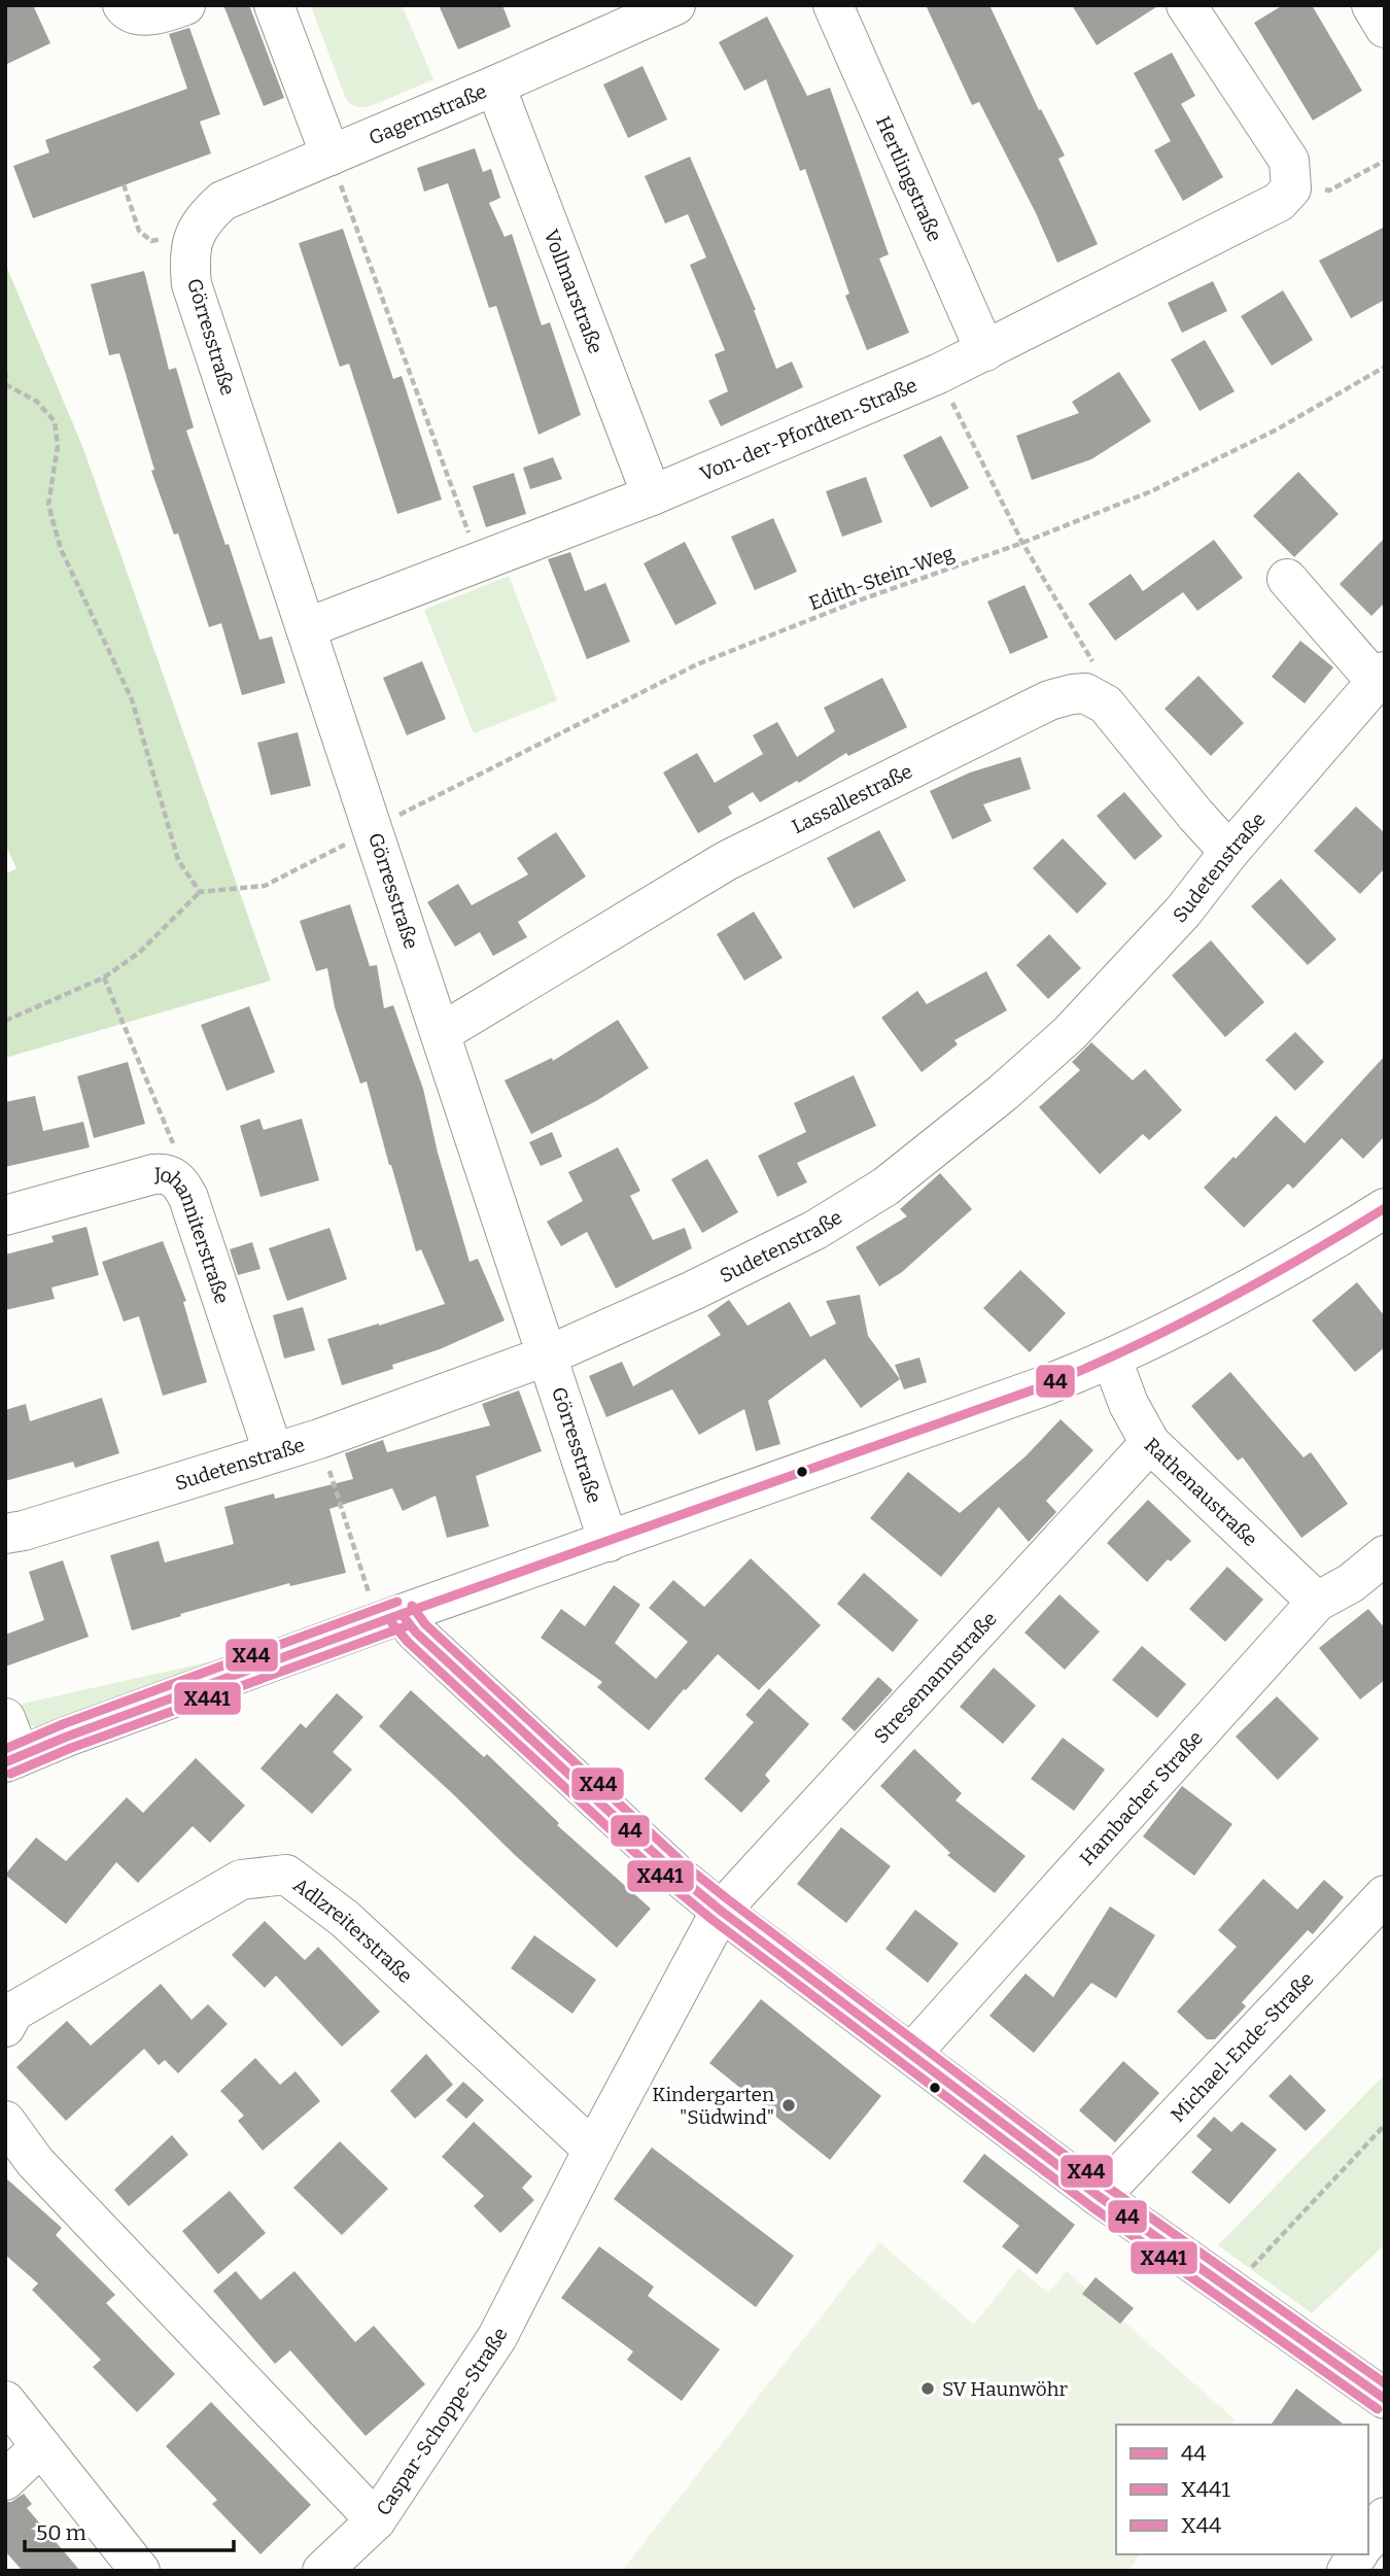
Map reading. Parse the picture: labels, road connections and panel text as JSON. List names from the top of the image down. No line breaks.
{"streets":{"street":["Gagernstraße","Hertlingstraße","Vollmarstraße","Görresstraße","Von-der-Pfordten-Straße","Lassallestraße","Sudetenstraße","Johanniterstraße","Rathenaustraße","Stresemannstraße","Hambacher Straße","Adlzreiterstraße","Michael-Ende-Straße","Caspar-Schoppe-Straße"],"path":["Edith-Stein-Weg"]},"crossings":[["Gagernstraße","Vollmarstraße"],["Gagernstraße","Görresstraße"],["Hertlingstraße","Von-der-Pfordten-Straße"],["Vollmarstraße","Von-der-Pfordten-Straße"],["Görresstraße","Von-der-Pfordten-Straße"],["Görresstraße","Lassallestraße"],["Görresstraße","Sudetenstraße"],["Lassallestraße","Sudetenstraße"],["Sudetenstraße","Johanniterstraße"],["Rathenaustraße","Stresemannstraße"],["Rathenaustraße","Hambacher Straße"],["Stresemannstraße","Caspar-Schoppe-Straße"],["Adlzreiterstraße","Caspar-Schoppe-Straße"]],"places":["Kindergarten \"Südwind\"","SV Haunwöhr"],"lines":["transit line 44","transit line X44","transit line X441"],"legend":["44","X441","X44"],"scale_bar":"50 m"}
